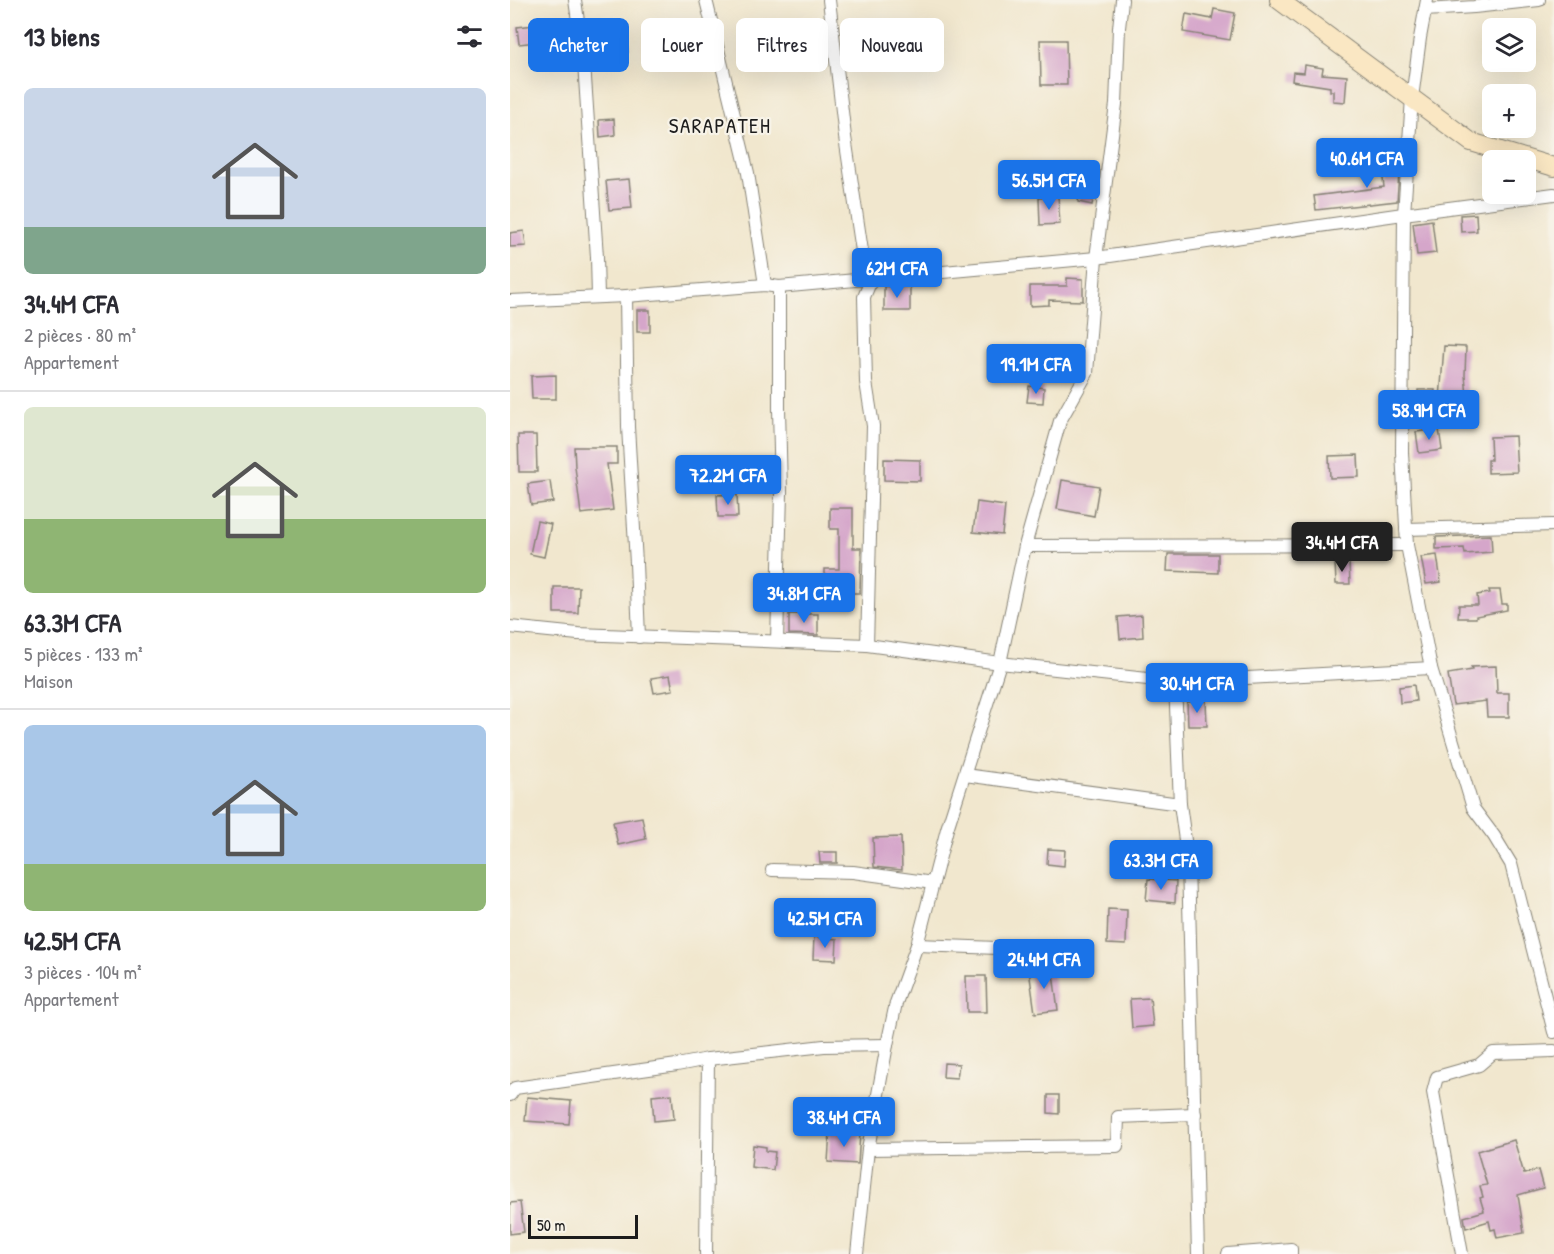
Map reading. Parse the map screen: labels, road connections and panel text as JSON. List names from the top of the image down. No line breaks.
{"districts":["SARAPATEH"],"scale_bar":"50 m","page":{"heading":"13 biens","map_buttons":["+","−"],"chip":["Acheter","Louer","Filtres","Nouveau"],"list":[{"name":"34.4M CFA","note":"2 pièces · 80 m² · Appartement"},{"name":"63.3M CFA","note":"5 pièces · 133 m² · Maison"},{"name":"42.5M CFA","note":"3 pièces · 104 m² · Appartement"}],"price":["40.6M CFA","56.5M CFA","62M CFA","19.1M CFA","58.9M CFA","72.2M CFA","34.4M CFA","34.8M CFA","30.4M CFA","63.3M CFA","42.5M CFA","24.4M CFA","38.4M CFA"],"scale":"50 m"}}
